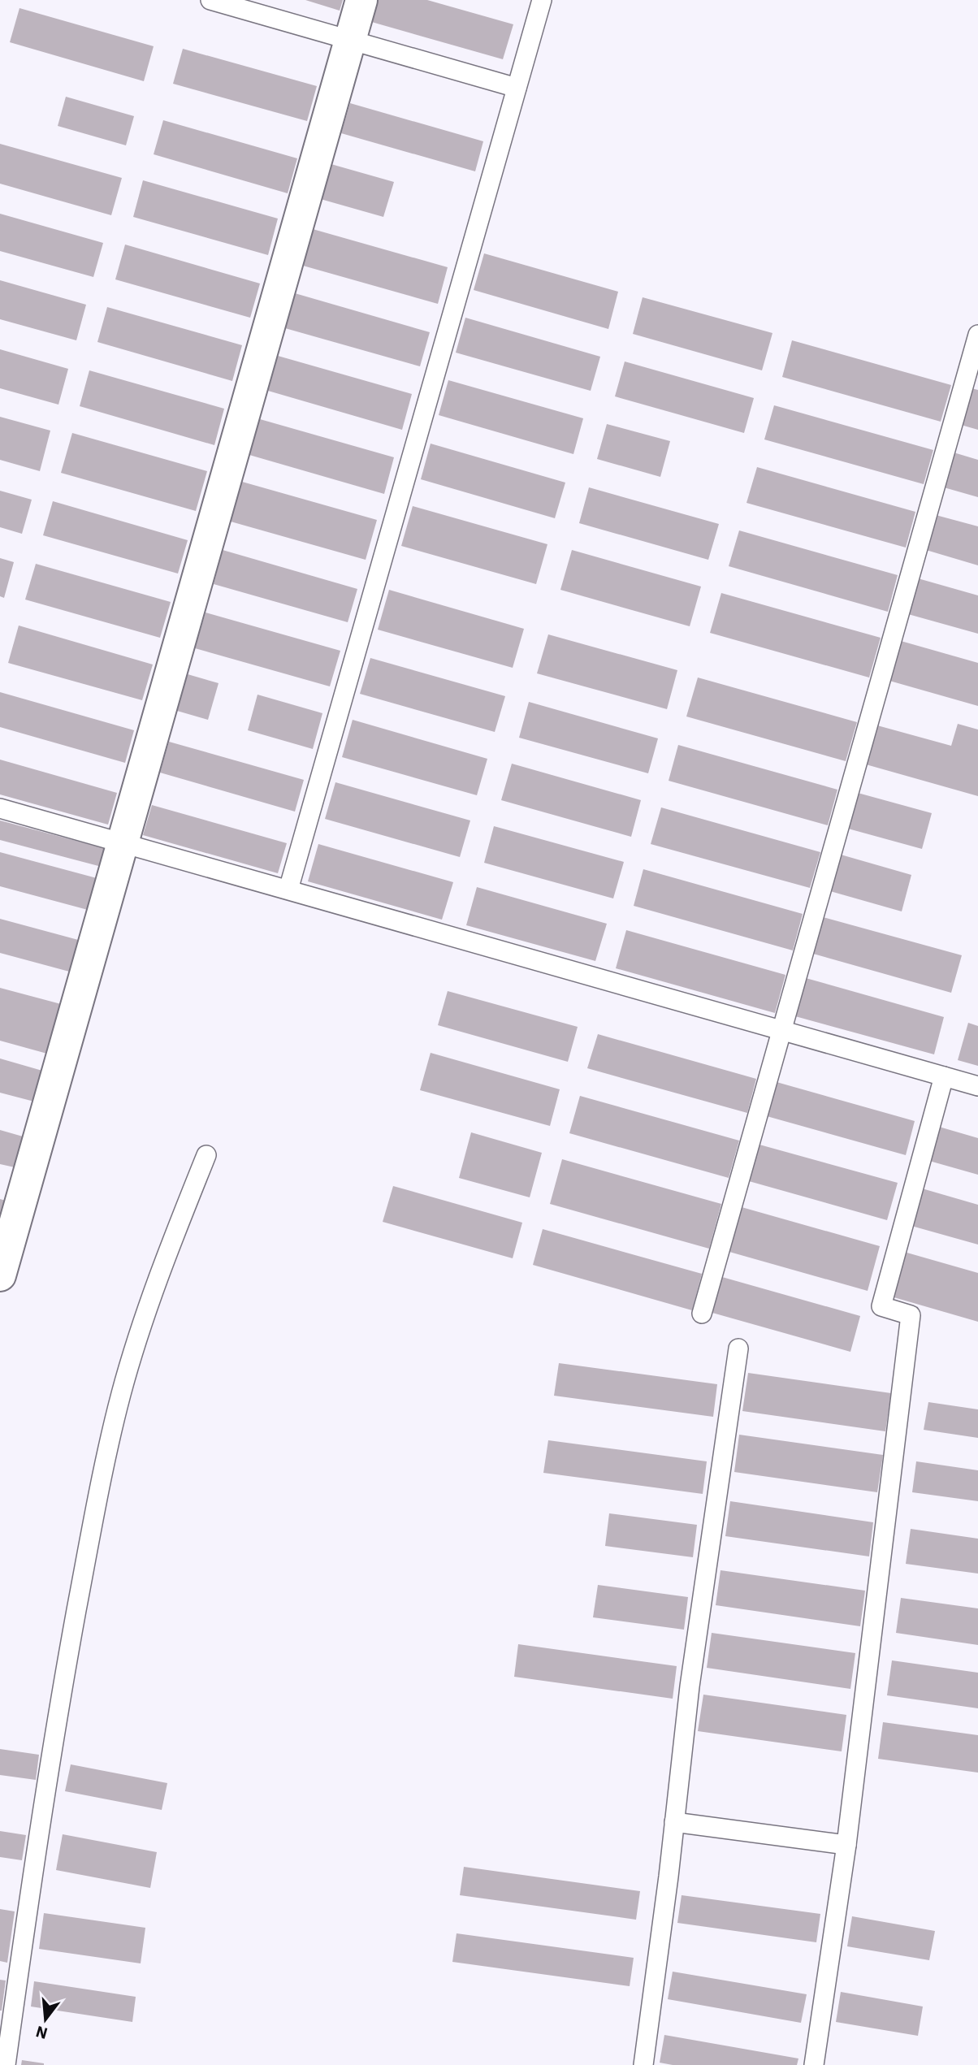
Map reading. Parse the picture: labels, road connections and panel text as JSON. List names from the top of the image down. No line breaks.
{"north":"bottom"}
